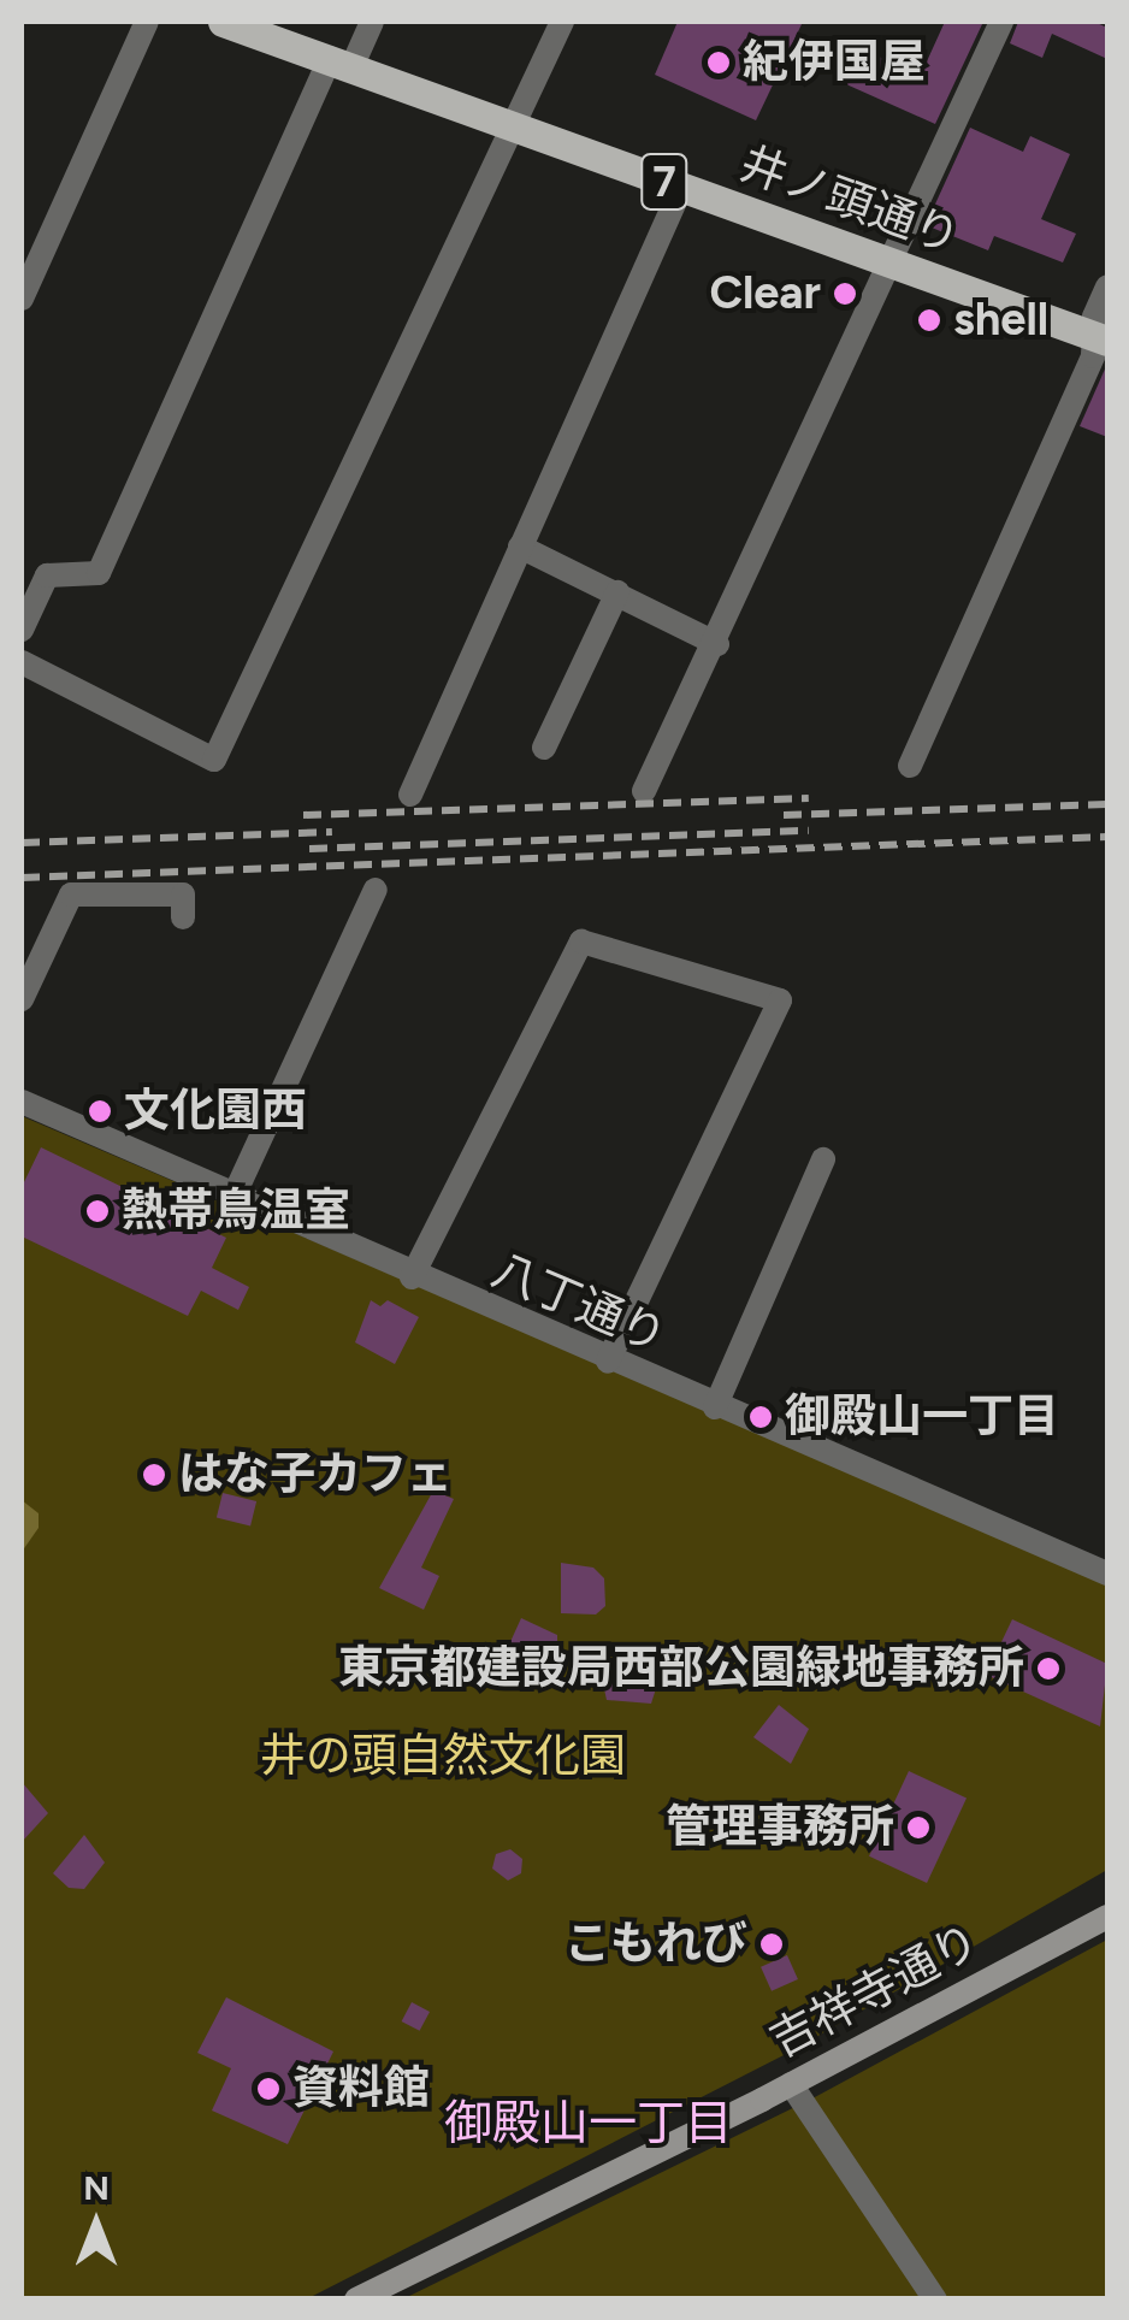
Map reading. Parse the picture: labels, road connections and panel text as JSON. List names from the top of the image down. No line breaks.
{"streets":{"main road":["7","井ノ頭通り","吉祥寺通り"],"street":["八丁通り"]},"districts":["御殿山一丁目"],"parks":["井の頭自然文化園"],"places":["紀伊国屋","Clear","shell","文化園西","熱帯鳥温室","御殿山一丁目","はな子カフェ","東京都建設局西部公園緑地事務所","管理事務所","こもれび","資料館"],"north":"top"}
